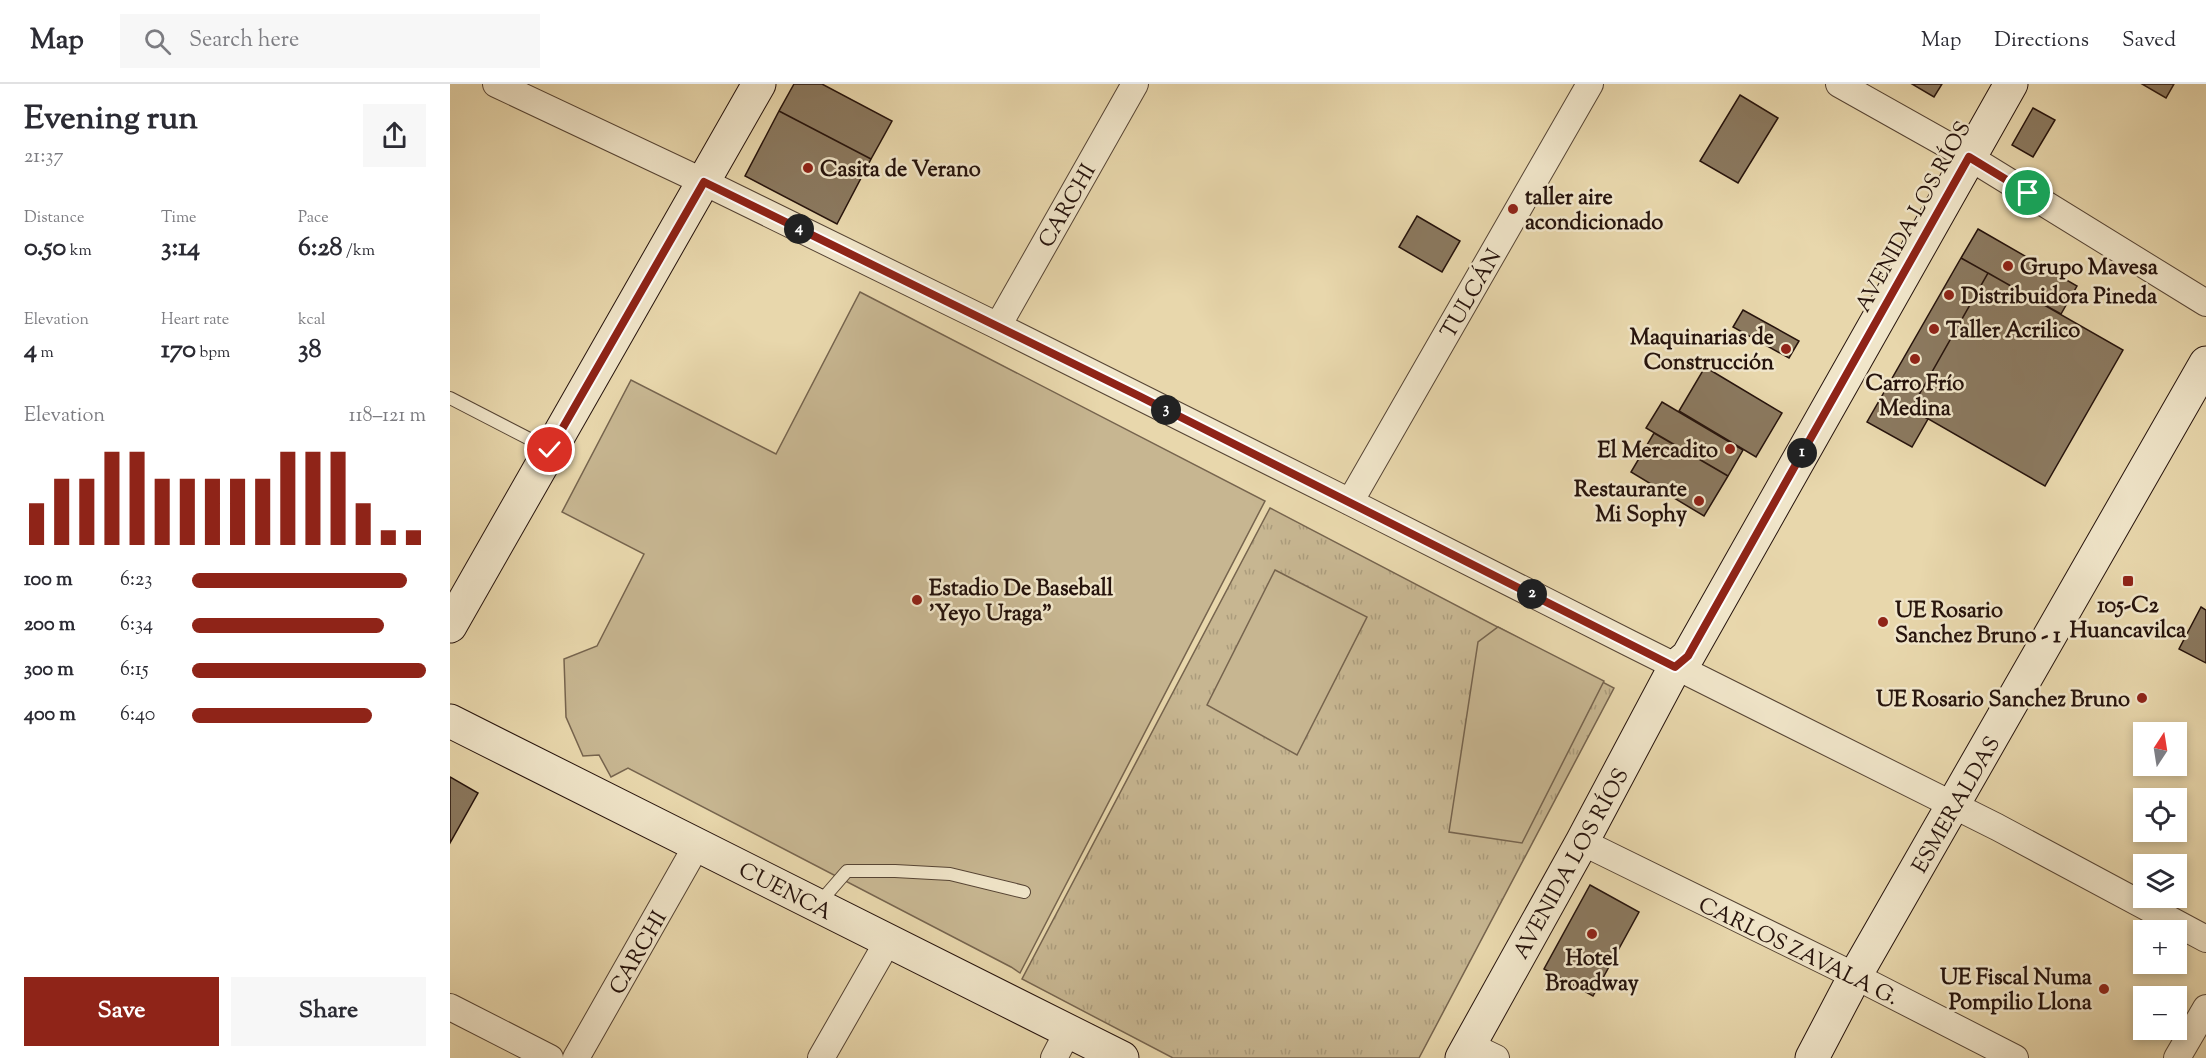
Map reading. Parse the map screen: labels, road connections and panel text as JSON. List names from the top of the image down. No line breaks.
{"streets":{"main road":["AVENIDA LOS RÍOS","ESMERALDAS","CUENCA"],"street":["CARCHI","TULCÁN","CARLOS ZAVALA G."]},"crossings":[["CARCHI","CUENCA"],["AVENIDA LOS RÍOS","CARLOS ZAVALA G."],["ESMERALDAS","CARLOS ZAVALA G."]],"places":{"other":["Casita de Verano","taller aire acondicionado","Grupo Mavesa","Distribuidora Pineda","Taller Acrilico","Maquinarias de Construcción","Carro Frío Medina","El Mercadito","Restaurante Mi Sophy","Estadio De Baseball 'Yeyo Uraga\"","UE Rosario Sanchez Bruno - 1","UE Rosario Sanchez Bruno","Hotel Broadway","UE Fiscal Numa Pompilio Llona"],"transit":["105-C2 Huancavilca"]},"north":"top","page":{"header":"Map","search":"Search here","nav":["Map","Directions","Saved"],"heading":["Evening run","21:37"],"stats":[["Distance","0.50 km"],["Time","3:14"],["Pace","6:28 /km"],["Elevation","4 m"],["Heart rate","170 bpm"],["kcal","38"]],"pins":["4","3","1","2"],"chart":["Elevation","118–121 m"],"list":[{"name":"100 m","note":"6:23"},{"name":"200 m","note":"6:34"},{"name":"300 m","note":"6:15"},{"name":"400 m","note":"6:40"}],"map_buttons":["+","−"],"buttons":["Save","Share"]}}
